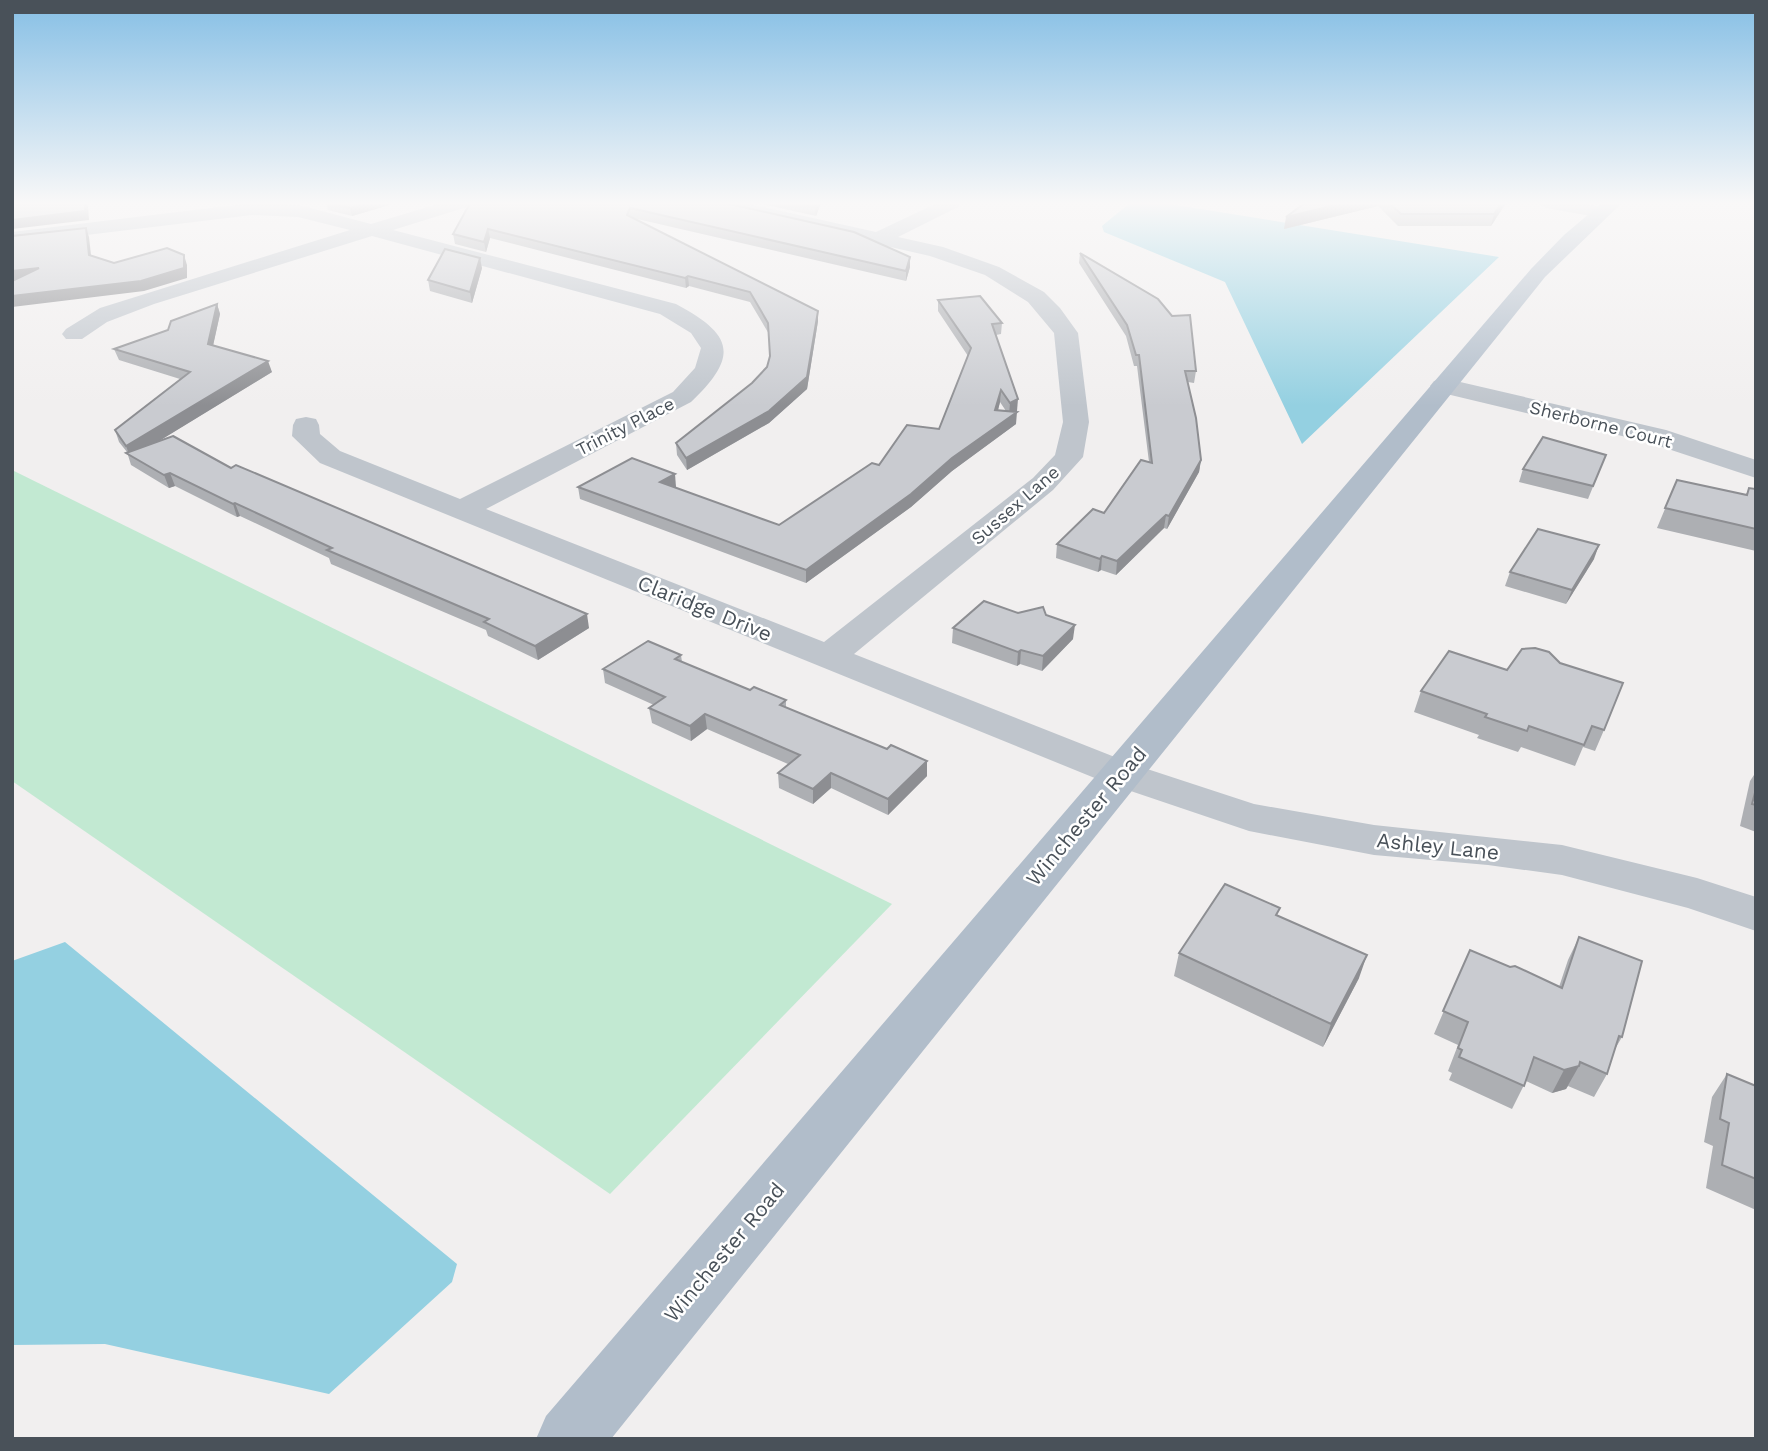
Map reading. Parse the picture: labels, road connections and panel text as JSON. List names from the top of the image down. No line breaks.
{"streets":{"main road":["Winchester Road"],"street":["Sherborne Court","Trinity Place","Sussex Lane","Claridge Drive","Ashley Lane"]},"crossings":[["Sherborne Court","Winchester Road"],["Trinity Place","Claridge Drive"],["Sussex Lane","Claridge Drive"],["Claridge Drive","Winchester Road"],["Claridge Drive","Ashley Lane"],["Winchester Road","Ashley Lane"]]}
